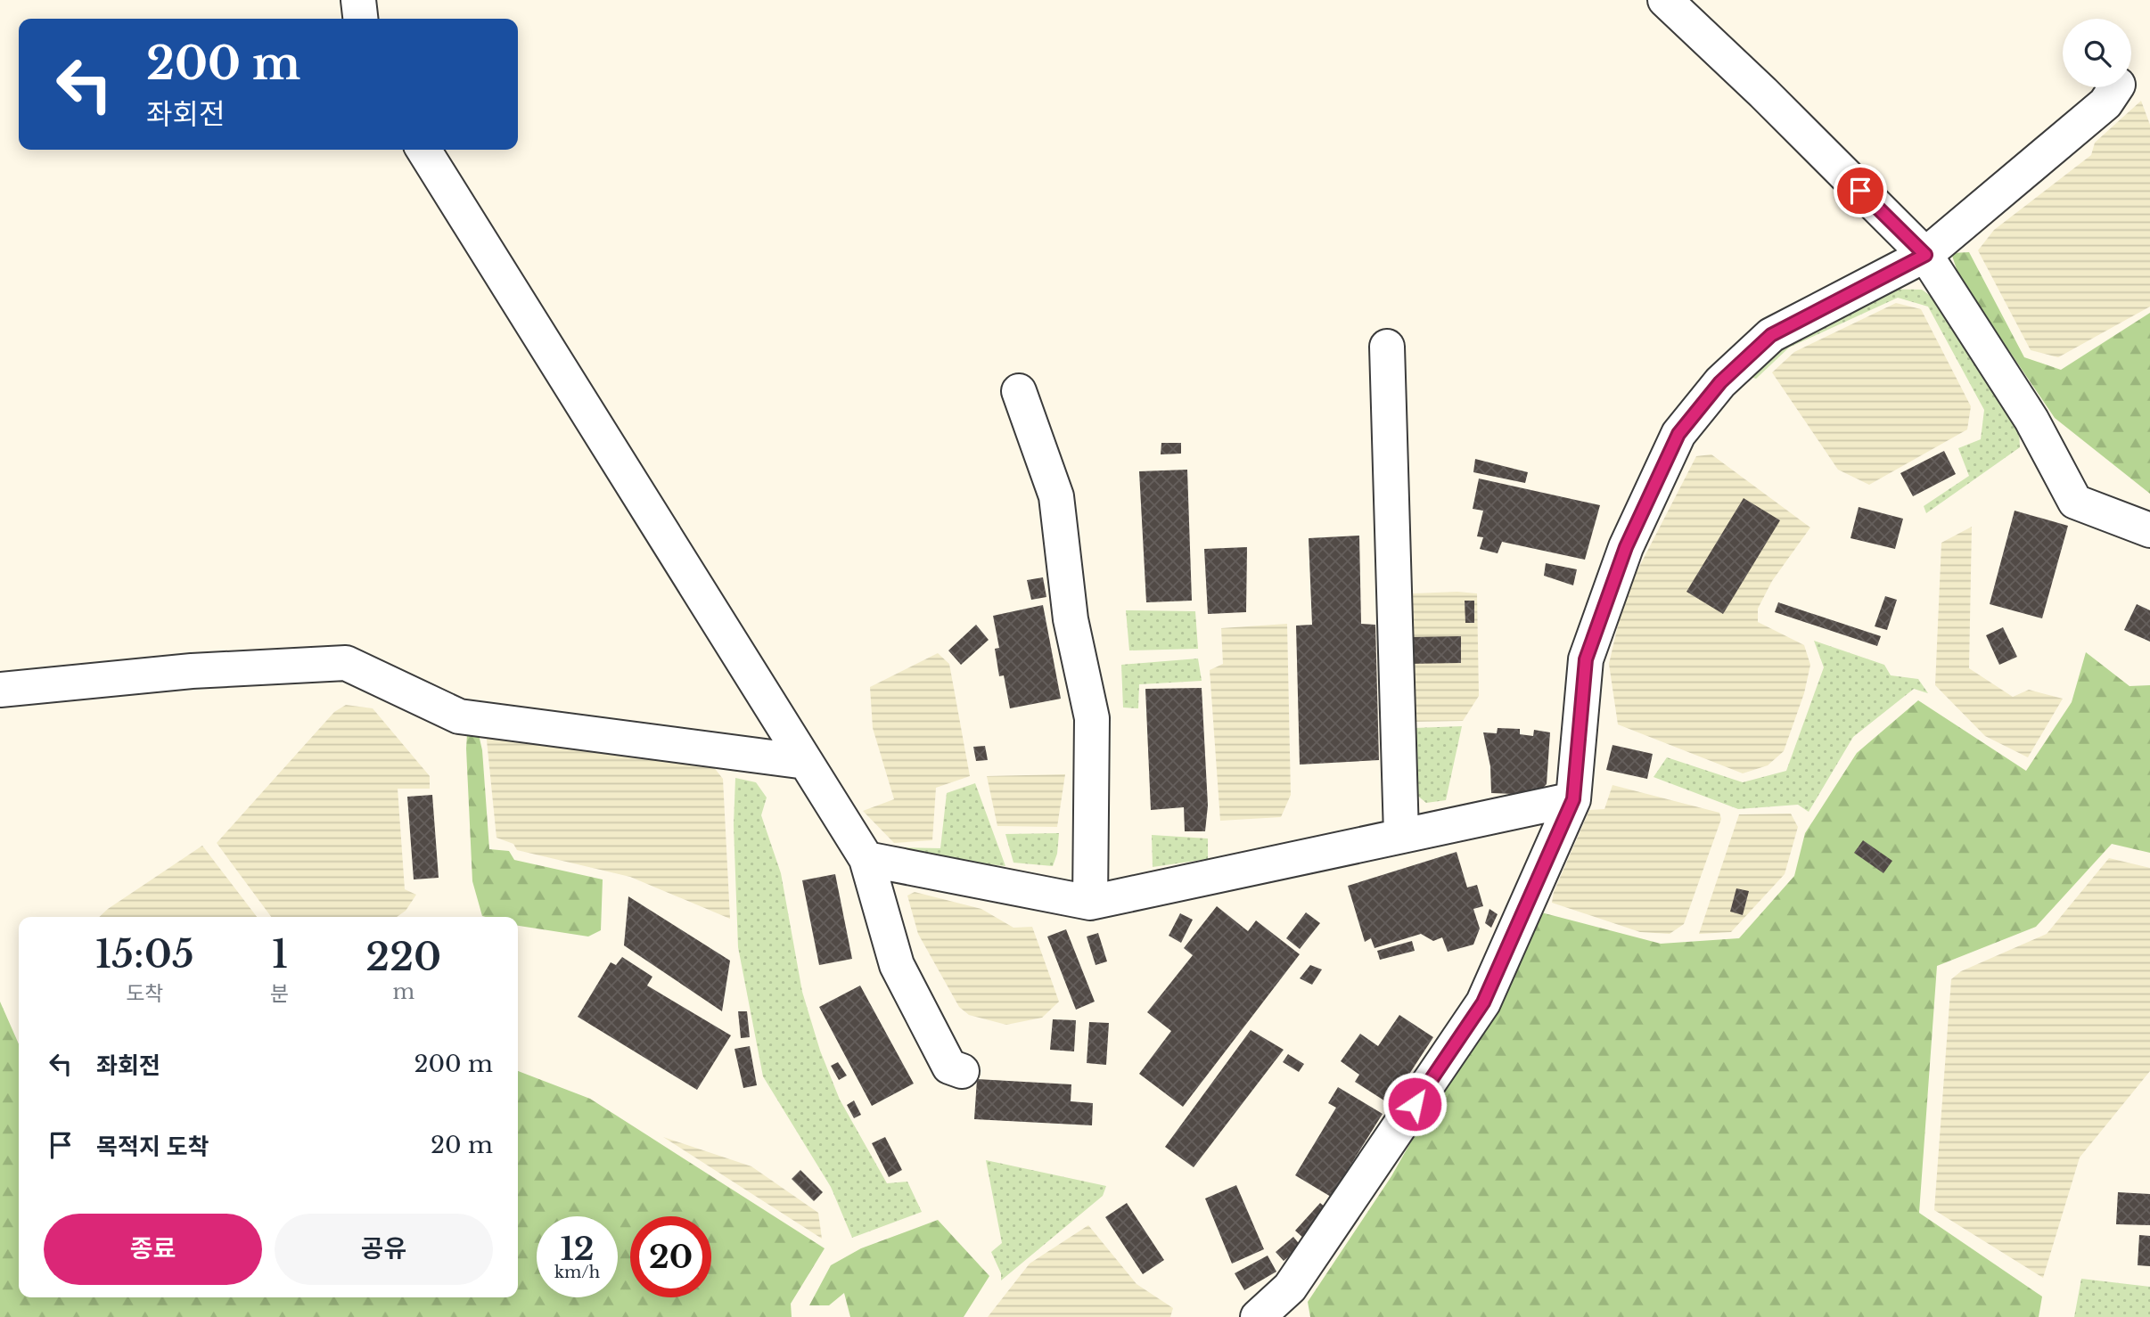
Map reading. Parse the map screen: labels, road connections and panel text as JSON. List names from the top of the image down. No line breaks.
{"page":{"turn":["200 m","좌회전"],"eta":["15:05","도착","1","분","220","m"],"list":[{"name":"좌회전","value":"200 m"},{"name":"목적지 도착","value":"20 m"}],"buttons":["종료","공유"],"speed":"12 km/h","limit":"20"}}
